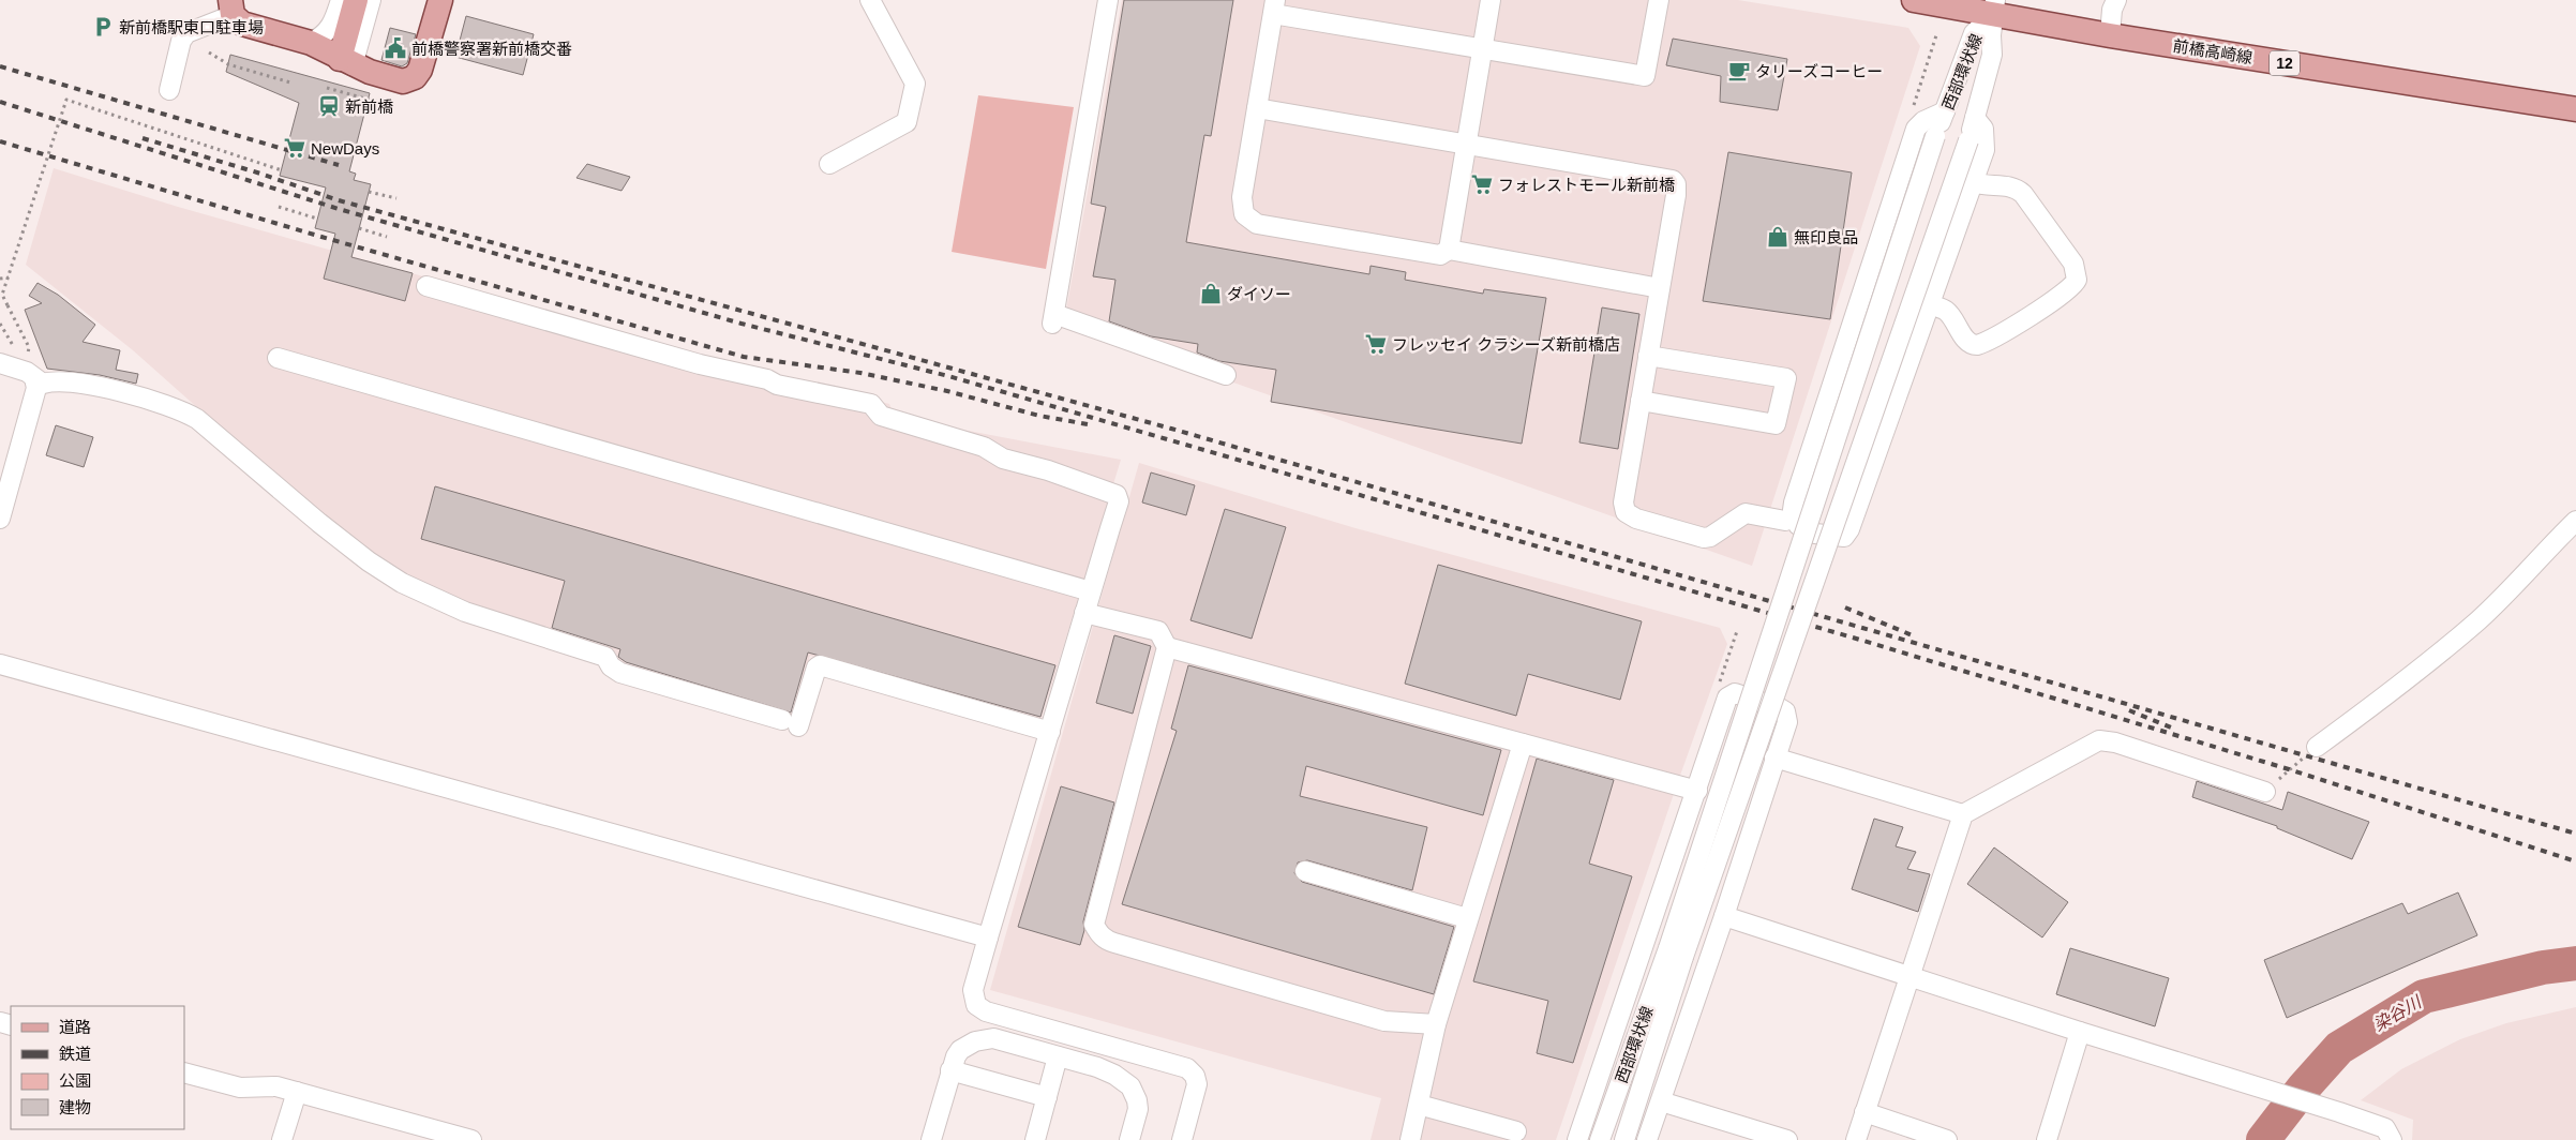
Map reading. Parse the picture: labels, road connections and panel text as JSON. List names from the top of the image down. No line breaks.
{"streets":{"main road":["前橋高崎線","12"],"street":["西部環状線"]},"crossings":[["前橋高崎線","西部環状線"]],"water":["染谷川"],"places":{"parking":["新前橋駅東口駐車場"],"public building":["前橋警察署新前橋交番"],"cafe":["タリーズコーヒー"],"station":["新前橋"],"supermarket":["NewDays","フォレストモール新前橋","フレッセイ クラシーズ新前橋店"],"shop":["無印良品","ダイソー"]},"legend":["道路","鉄道","公園","建物"]}
